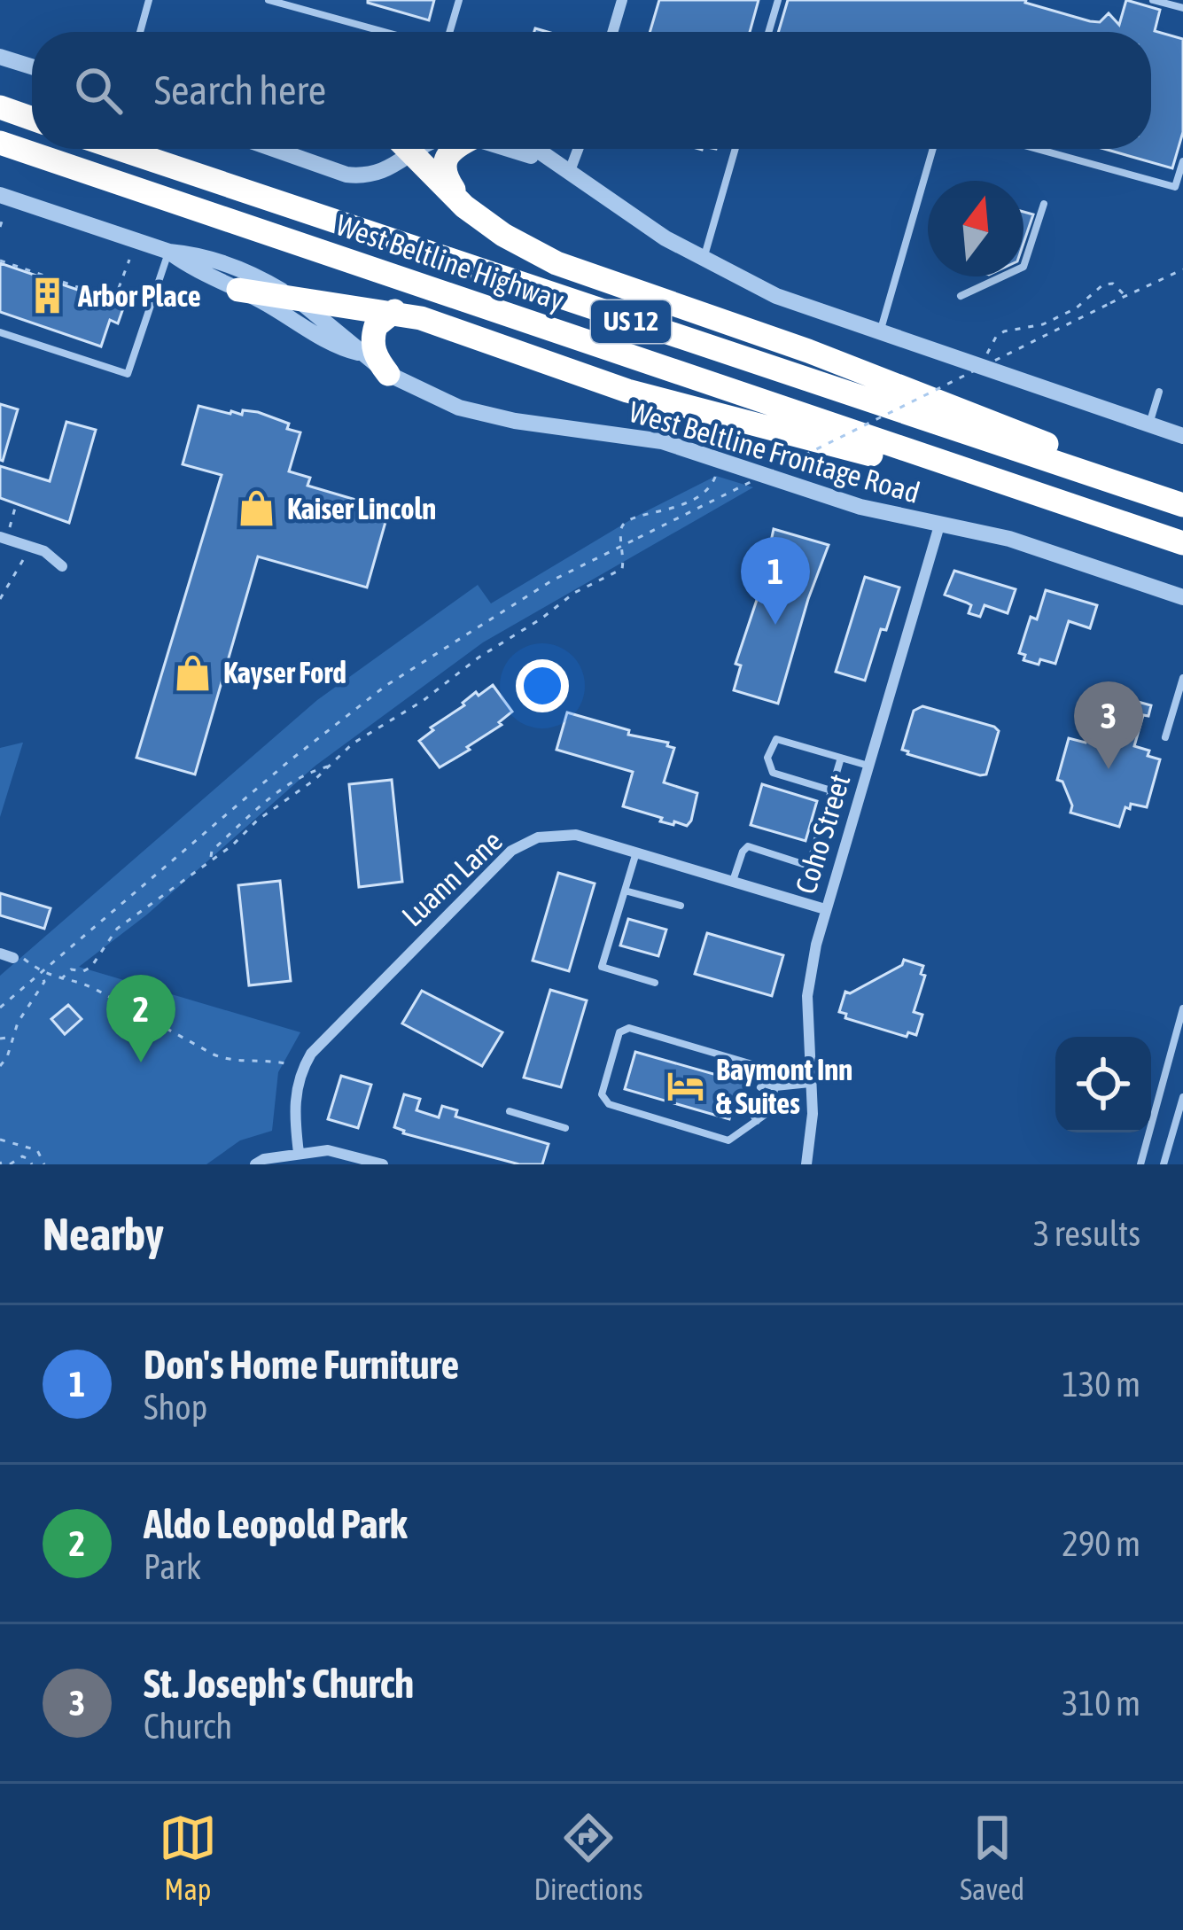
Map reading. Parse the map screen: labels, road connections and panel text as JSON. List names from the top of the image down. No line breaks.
{"streets":{"highway":["West Beltline Highway","US 12"],"street":["West Beltline Frontage Road","Coho Street","Luann Lane"]},"crossings":[["West Beltline Frontage Road","Coho Street"],["Coho Street","Luann Lane"]],"places":{"building":["Arbor Place"],"shop":["Kaiser Lincoln","Kayser Ford"],"hotel":["Baymont Inn & Suites"]},"north":"top","page":{"search":"Search here","pins":["1","3","2"],"heading":["Nearby","3 results"],"list":[{"mark":"1","name":"Don's Home Furniture","note":"Shop","value":"130 m"},{"mark":"2","name":"Aldo Leopold Park","note":"Park","value":"290 m"},{"mark":"3","name":"St. Joseph's Church","note":"Church","value":"310 m"}],"nav":["Map","Directions","Saved"]}}
